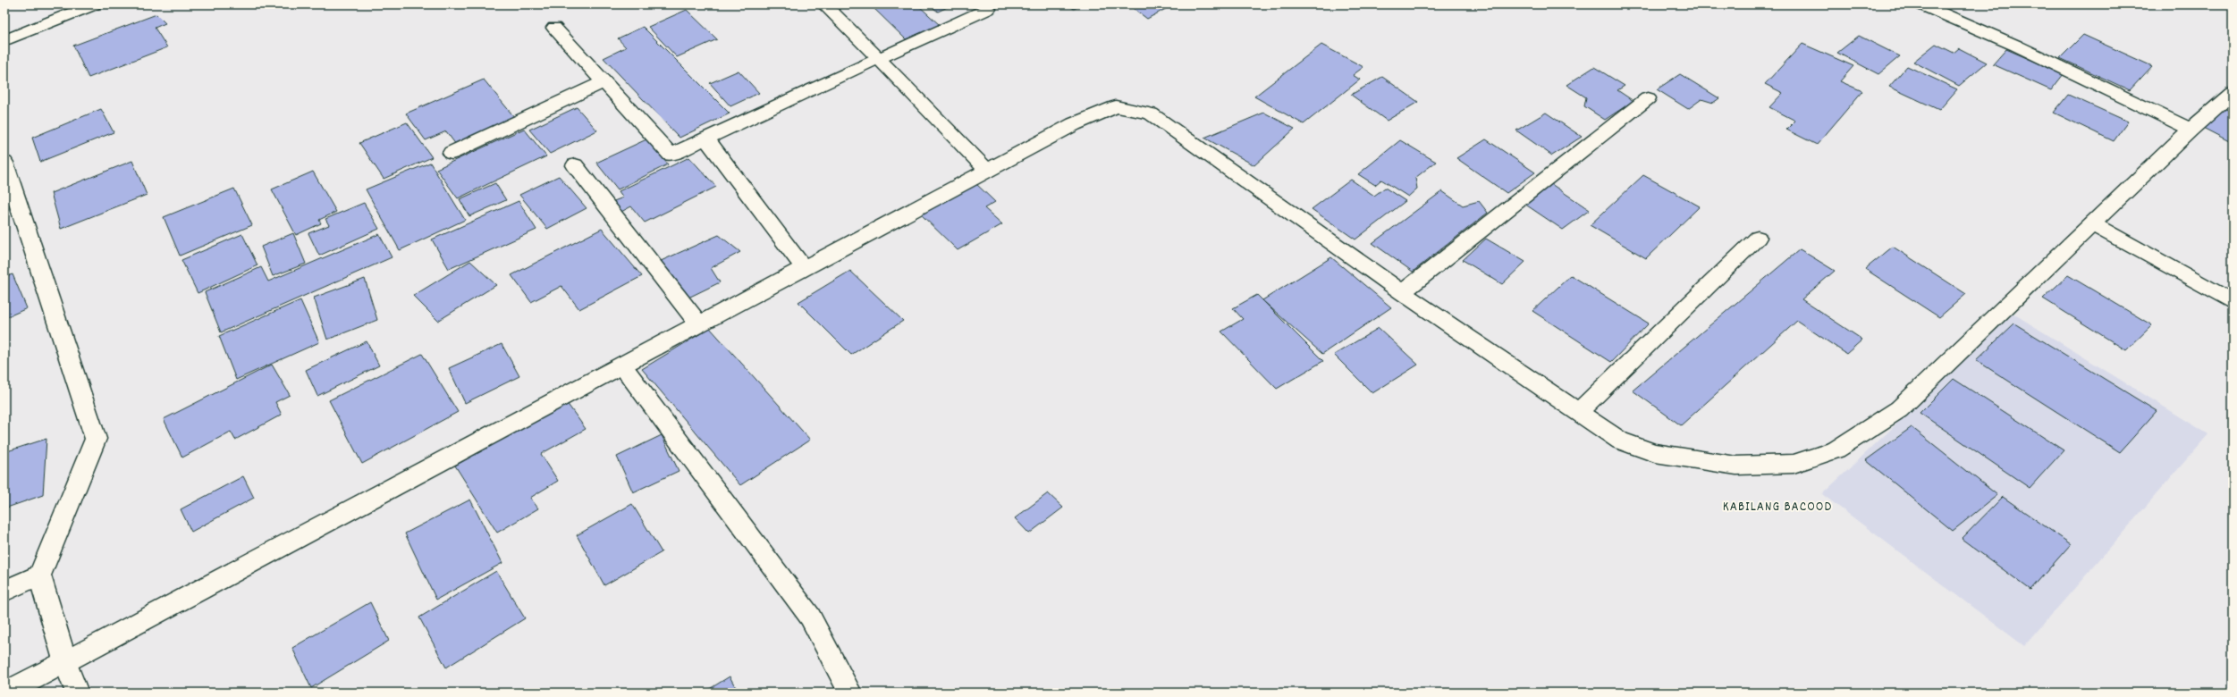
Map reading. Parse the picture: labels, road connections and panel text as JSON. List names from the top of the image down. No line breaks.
{"districts":["KABILANG BACOOD"]}
